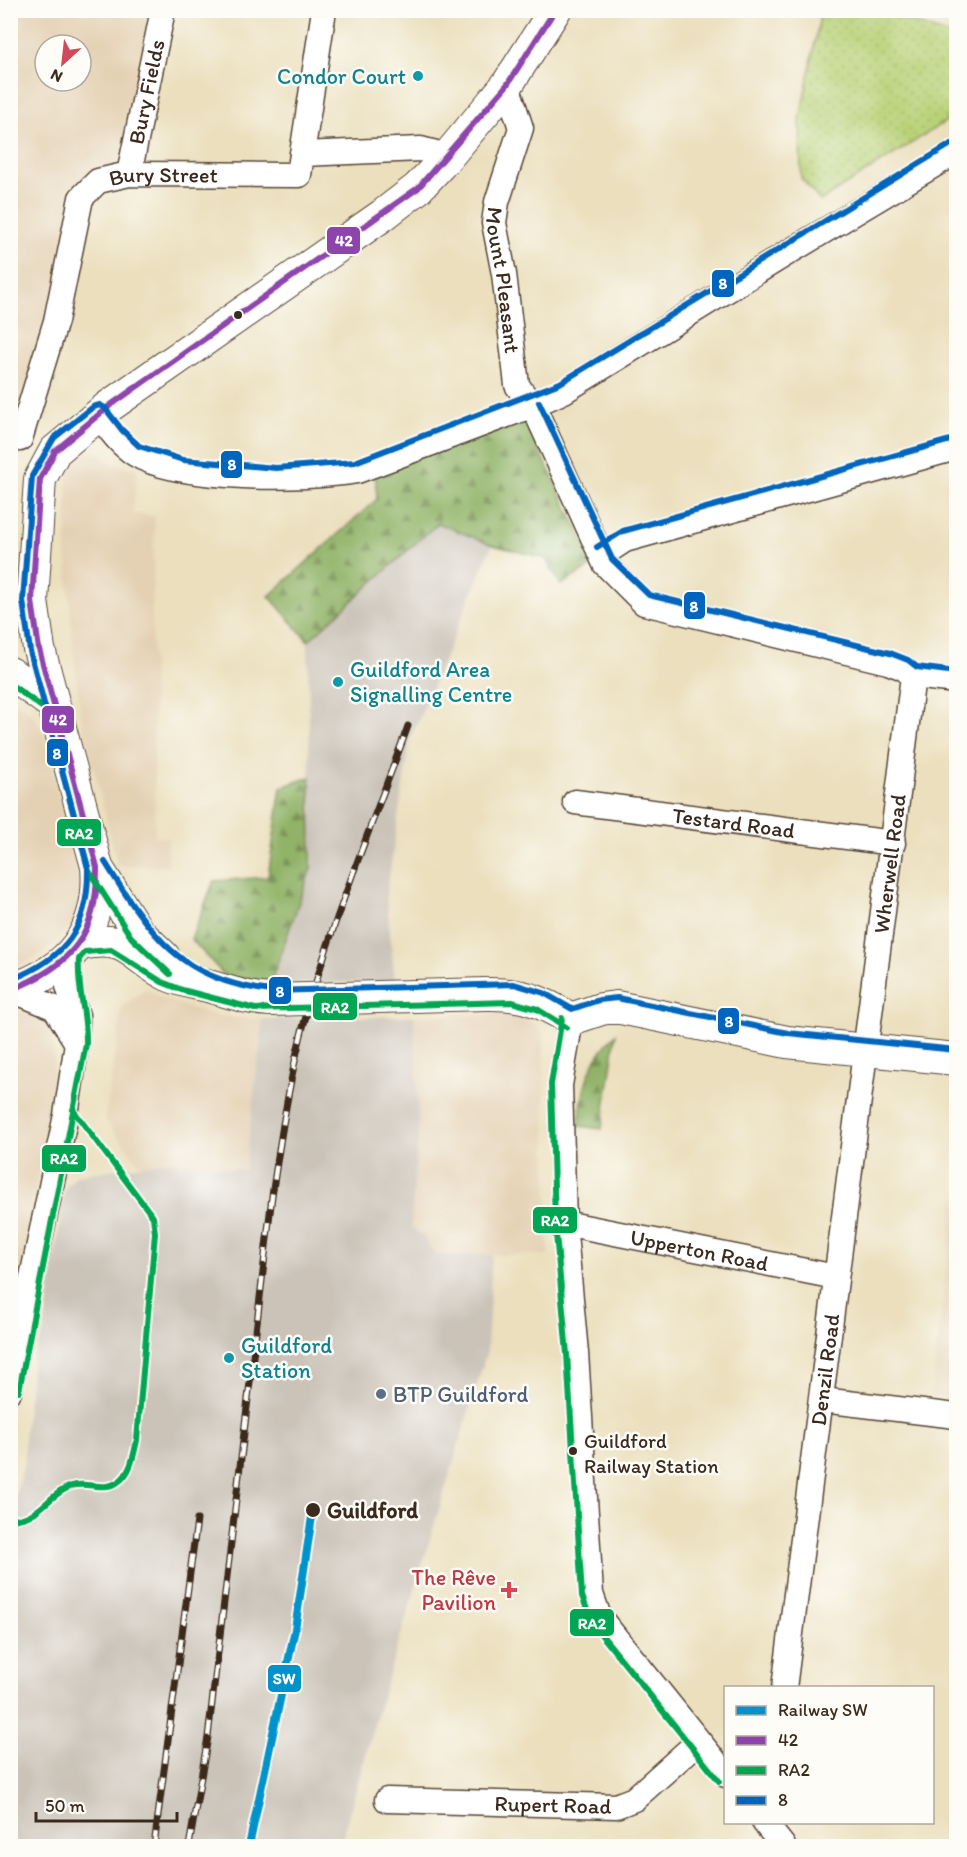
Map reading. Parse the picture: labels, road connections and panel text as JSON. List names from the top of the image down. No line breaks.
{"streets":{"street":["Bury Fields","Bury Street","Mount Pleasant","Testard Road","Wherwell Road","Upperton Road","Denzil Road","Rupert Road"]},"crossings":[["Bury Fields","Bury Street"],["Mount Pleasant","Wherwell Road"],["Testard Road","Wherwell Road"],["Wherwell Road","Denzil Road"],["Upperton Road","Denzil Road"]],"places":{"other":["Condor Court","Guildford Area Signalling Centre","Guildford Station","BTP Guildford","Guildford Railway Station","Guildford"],"health":["The Rêve Pavilion"]},"lines":["transit line 42","transit line 8","transit line RA2","rail line SW"],"legend":["Railway SW","42","RA2","8"],"scale_bar":"50 m","north":"bottom left"}
